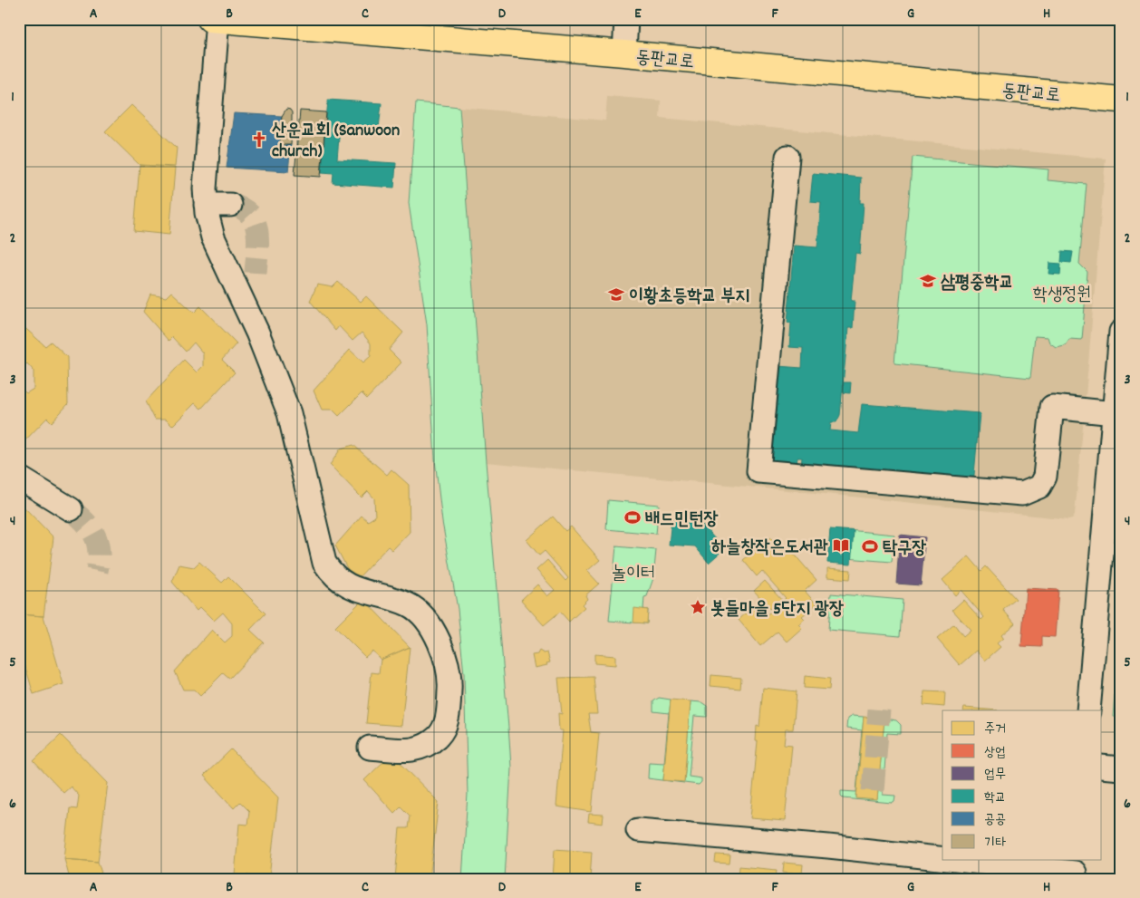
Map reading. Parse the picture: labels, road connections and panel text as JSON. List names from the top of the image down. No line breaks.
{"streets":{"main road":["동판교로"]},"parks":["학생정원","놀이터"],"places":{"church":["산운교회 (Sanwoon church)"],"school or university":["삼평중학교","이황초등학교 부지"],"sports":["배드민턴장","탁구장"],"library":["하늘창작은도서관"],"place":["봇들마을 5단지 광장"]},"legend":["주거","상업","업무","학교","공공","기타"],"grid":{"columns":["A","B","C","D","E","F","G","H"],"rows":["1","2","3","4","5","6"]}}
